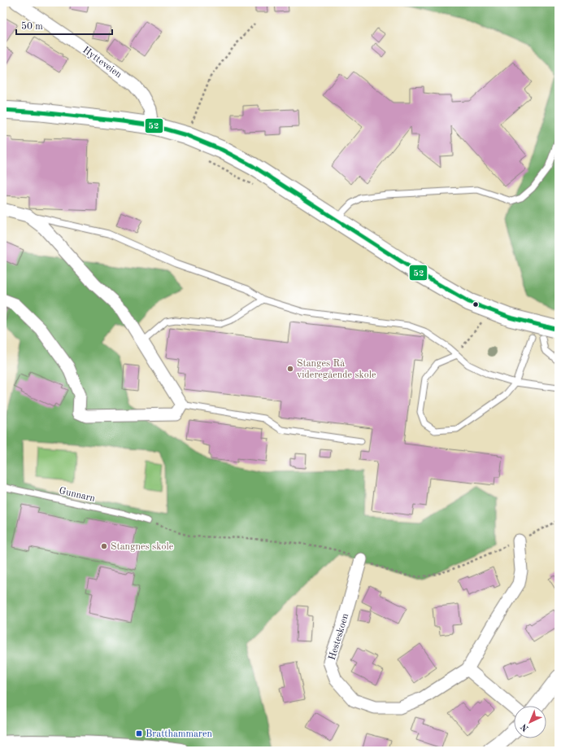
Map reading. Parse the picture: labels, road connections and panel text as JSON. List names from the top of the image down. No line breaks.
{"streets":{"street":["Hytteveien","Hesteskoen"],"lane":["Gunnarn"]},"places":{"other":["Stanges Rå videregående skole","Stangnes skole"],"transit":["Bratthammaren"]},"lines":["transit line 52"],"scale_bar":"50 m","north":"bottom left"}
